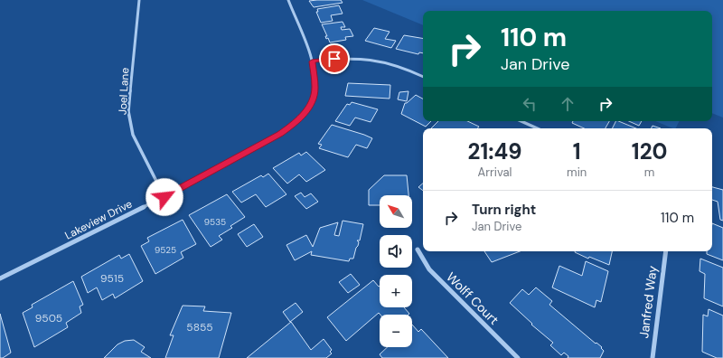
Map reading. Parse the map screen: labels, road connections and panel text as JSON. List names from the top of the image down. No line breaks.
{"streets":{"street":["Joel Lane","Lakeview Drive","Wolff Court","Janfred Way"]},"crossings":[["Joel Lane","Lakeview Drive"]],"house_numbers":["9535","9525","9515","9505","5855"],"north":"top left","page":{"turn":["110 m","Jan Drive"],"eta":["21:49","Arrival","1","min","120","m"],"list":[{"name":"Turn right","note":"Jan Drive","value":"110 m"}],"map_buttons":["+","−"]}}
